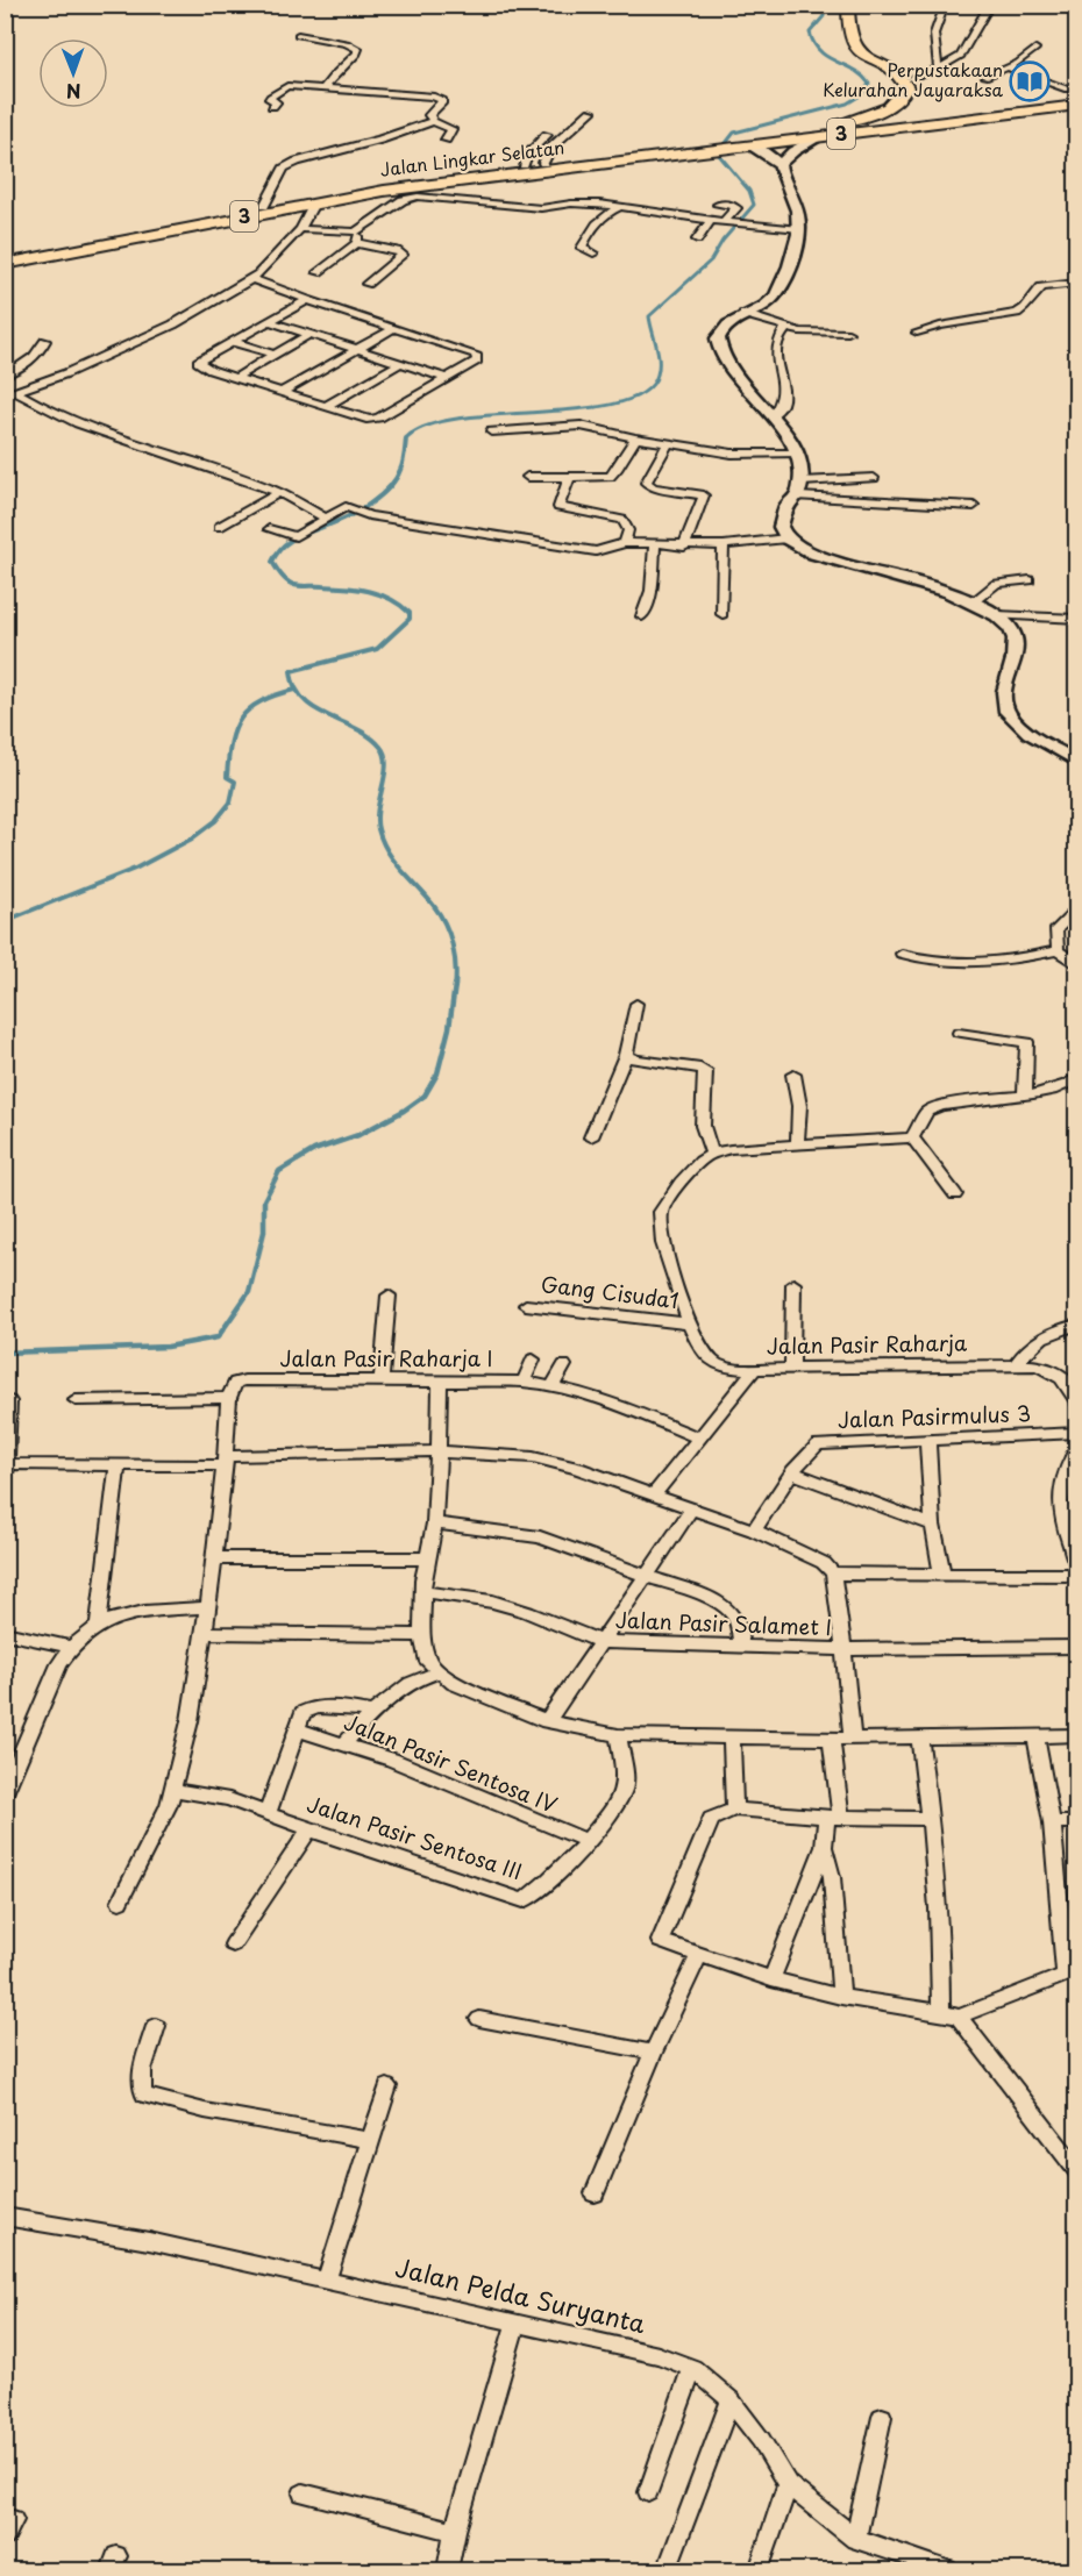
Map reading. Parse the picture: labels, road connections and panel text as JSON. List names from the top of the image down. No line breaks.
{"streets":{"main road":["3","Jalan Lingkar Selatan"],"street":["Gang Cisuda1","Jalan Pasir Raharja","Jalan Pasir Raharja I","Jalan Pasirmulus 3","Jalan Pasir Salamet I","Jalan Pasir Sentosa IV","Jalan Pasir Sentosa III","Jalan Pelda Suryanta"]},"crossings":[["3","Jalan Lingkar Selatan"],["Jalan Pasir Raharja","Jalan Pasir Raharja I"],["Jalan Pasir Sentosa IV","Jalan Pasir Sentosa III"]],"places":{"library":["Perpustakaan Kelurahan Jayaraksa"]},"north":"bottom"}
